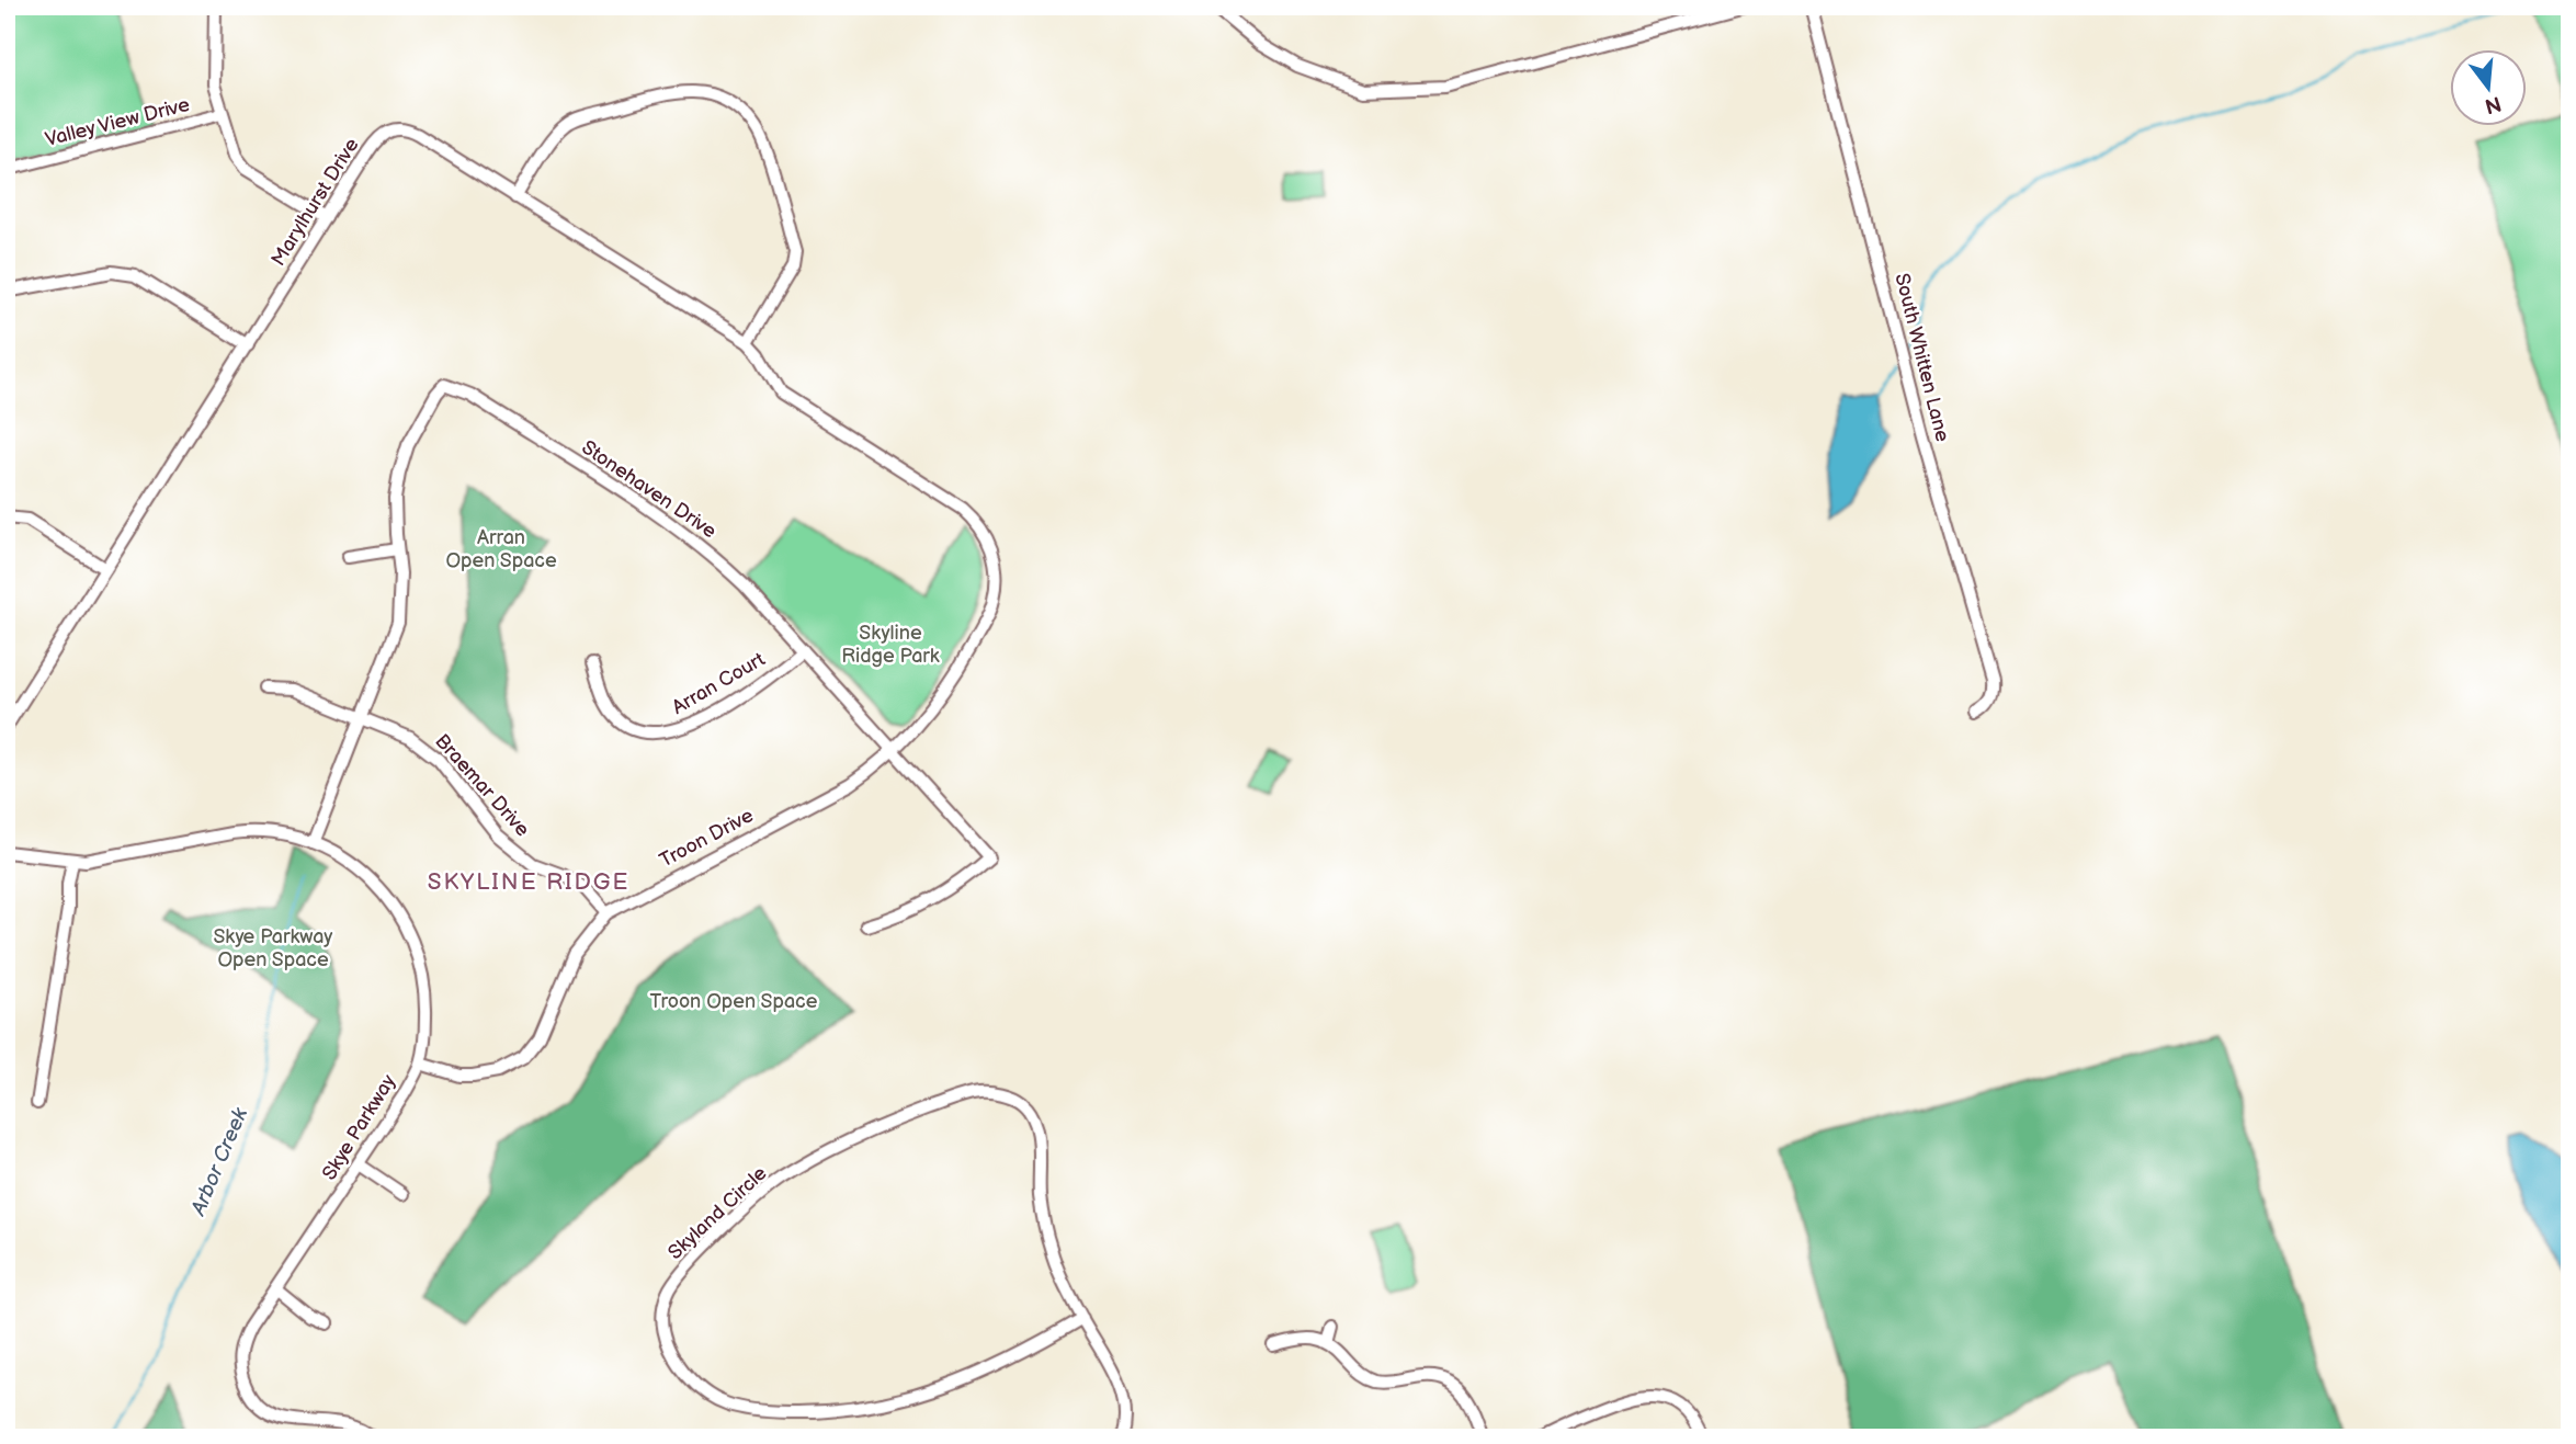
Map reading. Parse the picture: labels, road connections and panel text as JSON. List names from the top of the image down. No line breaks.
{"streets":{"street":["Valley View Drive","Marylhurst Drive","South Whitten Lane","Stonehaven Drive","Arran Court","Braemar Drive","Troon Drive","Skye Parkway","Skyland Circle"]},"crossings":[["Marylhurst Drive","Troon Drive"],["Stonehaven Drive","Arran Court"],["Stonehaven Drive","Braemar Drive"],["Stonehaven Drive","Troon Drive"],["Stonehaven Drive","Skye Parkway"],["Braemar Drive","Troon Drive"],["Troon Drive","Skye Parkway"]],"districts":["SKYLINE RIDGE"],"water":["Arbor Creek"],"parks":["Arran Open Space","Skyline Ridge Park","Skye Parkway Open Space","Troon Open Space"],"north":"bottom"}
